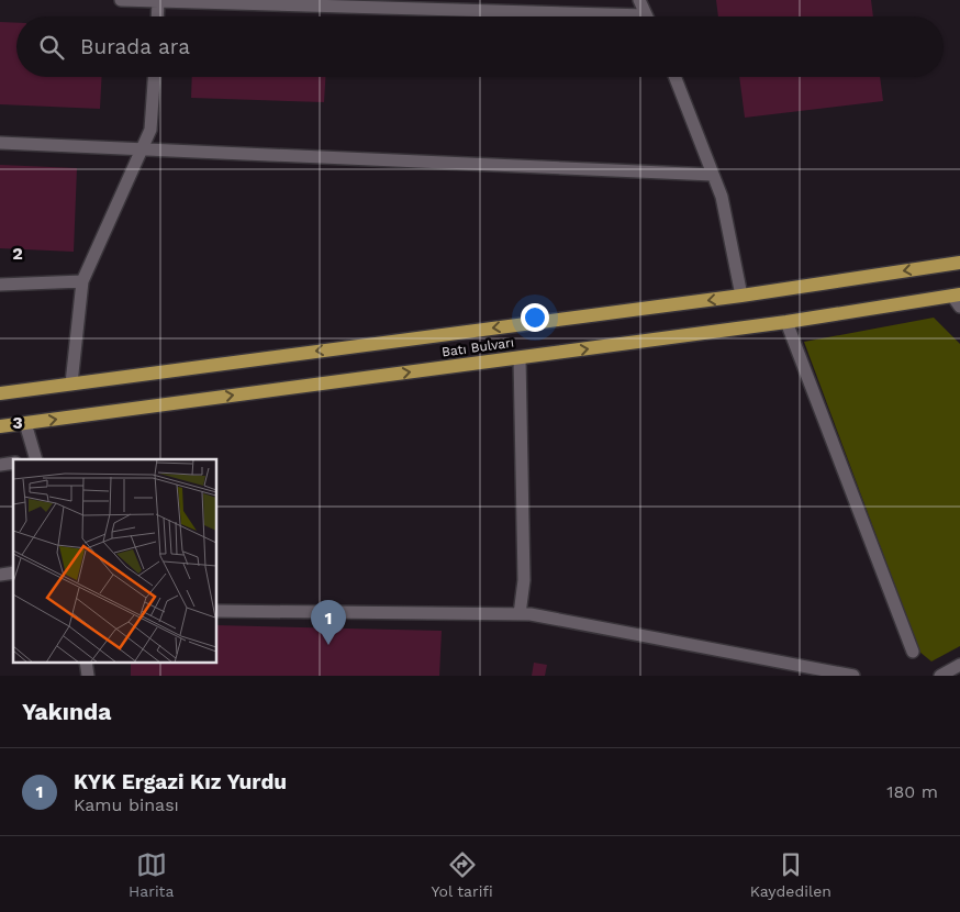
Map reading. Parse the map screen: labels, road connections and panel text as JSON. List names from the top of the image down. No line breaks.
{"streets":{"main road":["Batı Bulvarı"]},"page":{"search":"Burada ara","pins":"1","heading":"Yakında","list":[{"mark":"1","name":"KYK Ergazi Kız Yurdu","note":"Kamu binası","value":"180 m"}],"nav":["Harita","Yol tarifi","Kaydedilen"]},"grid":{"rows":["2","3"]}}
